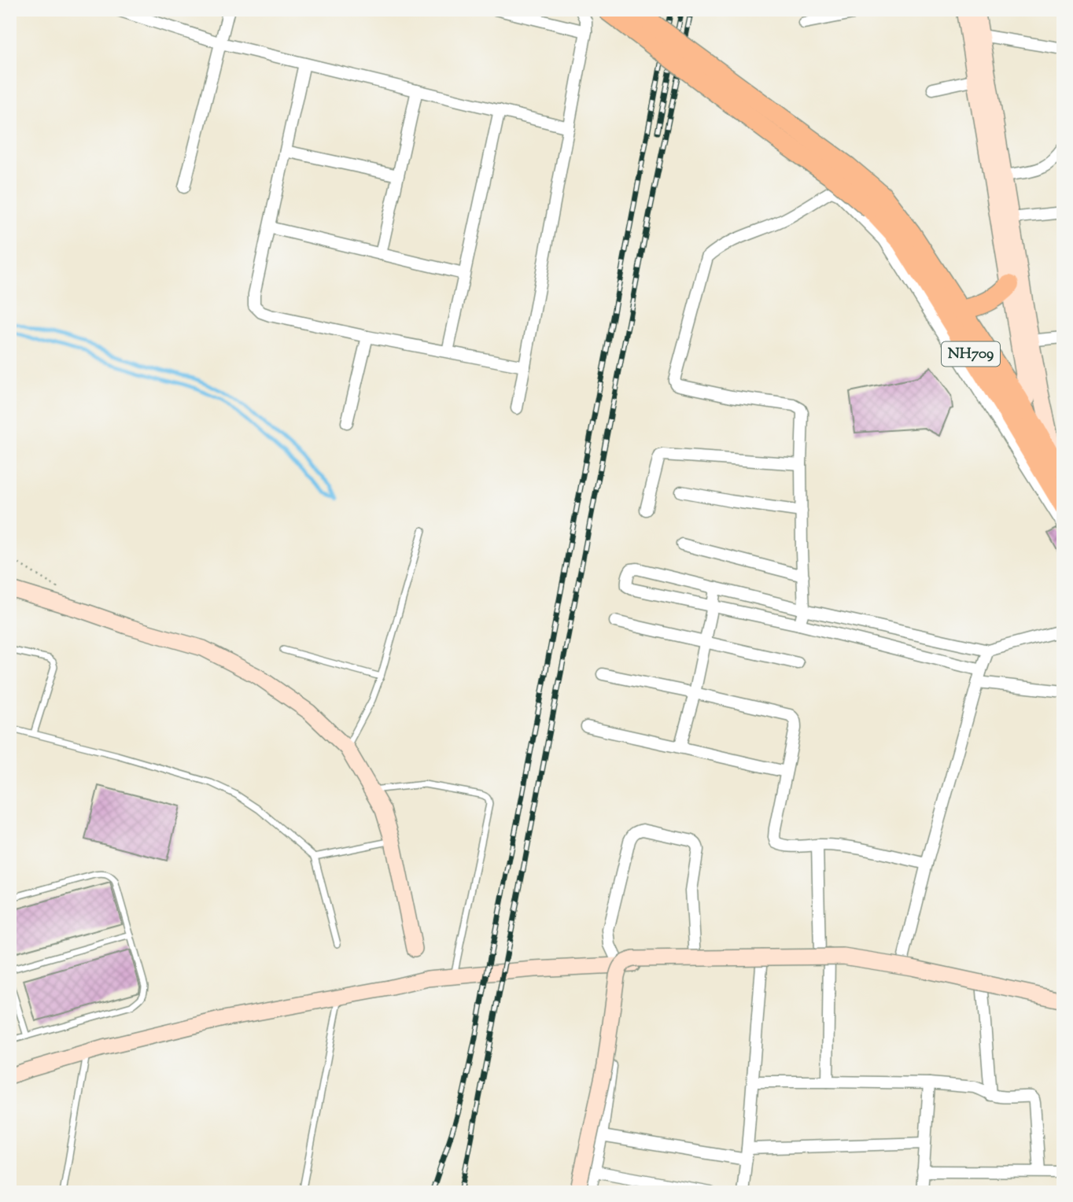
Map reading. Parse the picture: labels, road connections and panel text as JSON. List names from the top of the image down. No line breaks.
{"streets":{"highway":["NH709"]}}
